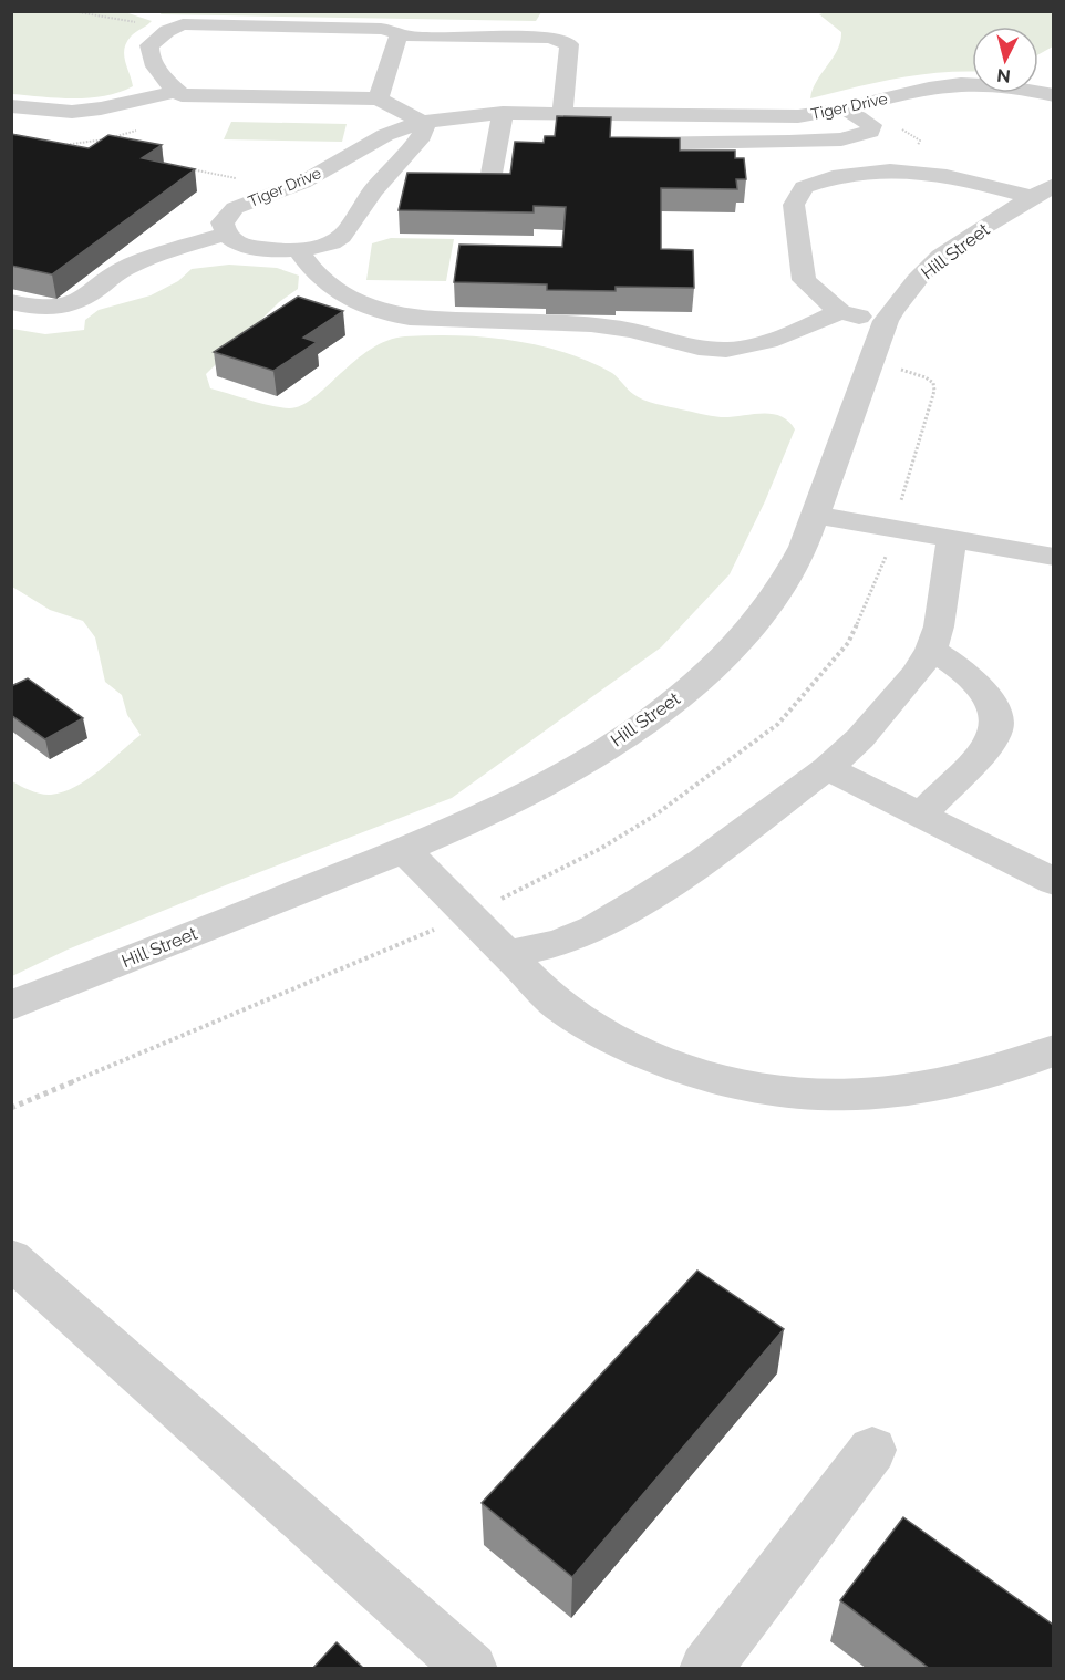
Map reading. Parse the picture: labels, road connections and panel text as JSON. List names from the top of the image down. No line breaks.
{"streets":{"street":["Tiger Drive","Hill Street"]},"north":"bottom"}
